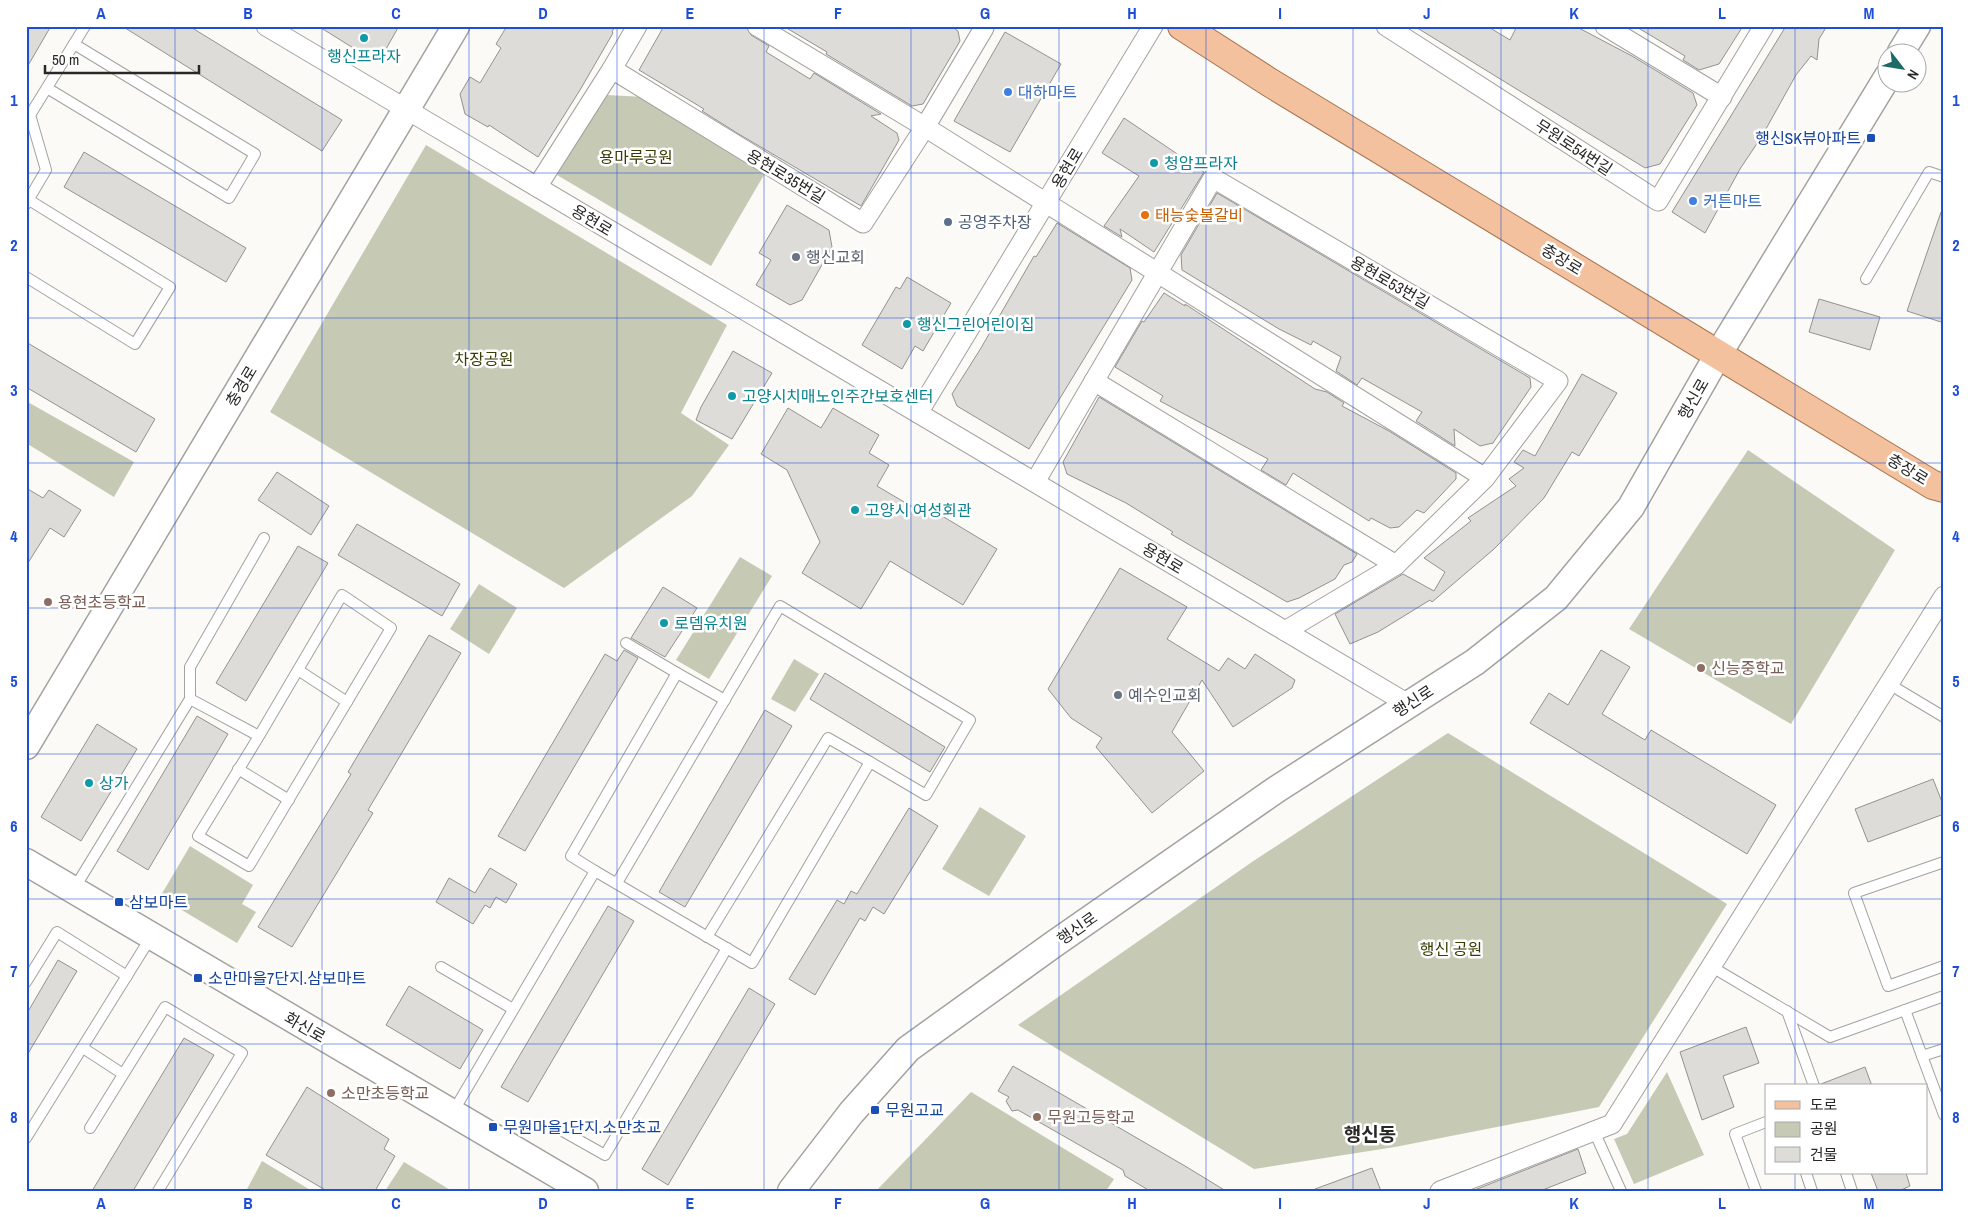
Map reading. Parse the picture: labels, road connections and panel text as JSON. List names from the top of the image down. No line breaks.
{"streets":{"main road":["충장로","충경로","행신로","화신로"],"street":["무원로54번길","용현로","용현로35번길","용현로53번길"]},"crossings":[["용현로","용현로53번길"],["용현로","충경로"],["용현로","행신로"],["충장로","행신로"]],"districts":["행신동"],"parks":["용마루공원","차장공원","행신 공원"],"places":{"other":["행신프라자","대하마트","청암프라자","커튼마트","태능숯불갈비","공영주차장","행신교회","행신그린어린이집","고양시치매노인주간보호센터","고양시 여성회관","용현초등학교","로뎀유치원","신능중학교","예수인교회","상가","소만초등학교","무원고등학교"],"transit":["행신SK뷰아파트","삼보마트","소만마을7단지.삼보마트","무원고교","무원마을1단지.소만초교"]},"legend":["도로","공원","건물"],"scale_bar":"50 m","north":"bottom right","grid":{"columns":["A","B","C","D","E","F","G","H","I","J","K","L","M"],"rows":["1","2","3","4","5","6","7","8"]}}
